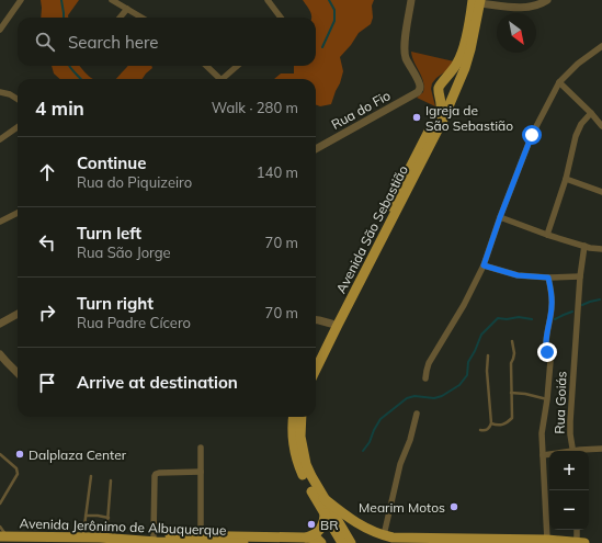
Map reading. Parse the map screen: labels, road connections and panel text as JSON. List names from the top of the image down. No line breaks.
{"streets":{"main road":["Avenida São Sebastião","Avenida Jerônimo de Albuquerque"],"street":["Rua do Fio","Rua Goiás"]},"places":["Igreja de São Sebastião","Dalplaza Center","Mearim Motos","BR"],"north":"bottom right","page":{"search":"Search here","heading":["4 min","Walk · 280 m"],"list":[["Continue","Rua do Piquizeiro","140 m"],["Turn left","Rua São Jorge","70 m"],["Turn right","Rua Padre Cícero","70 m"],"Arrive at destination"],"map_buttons":["+","−"]}}
